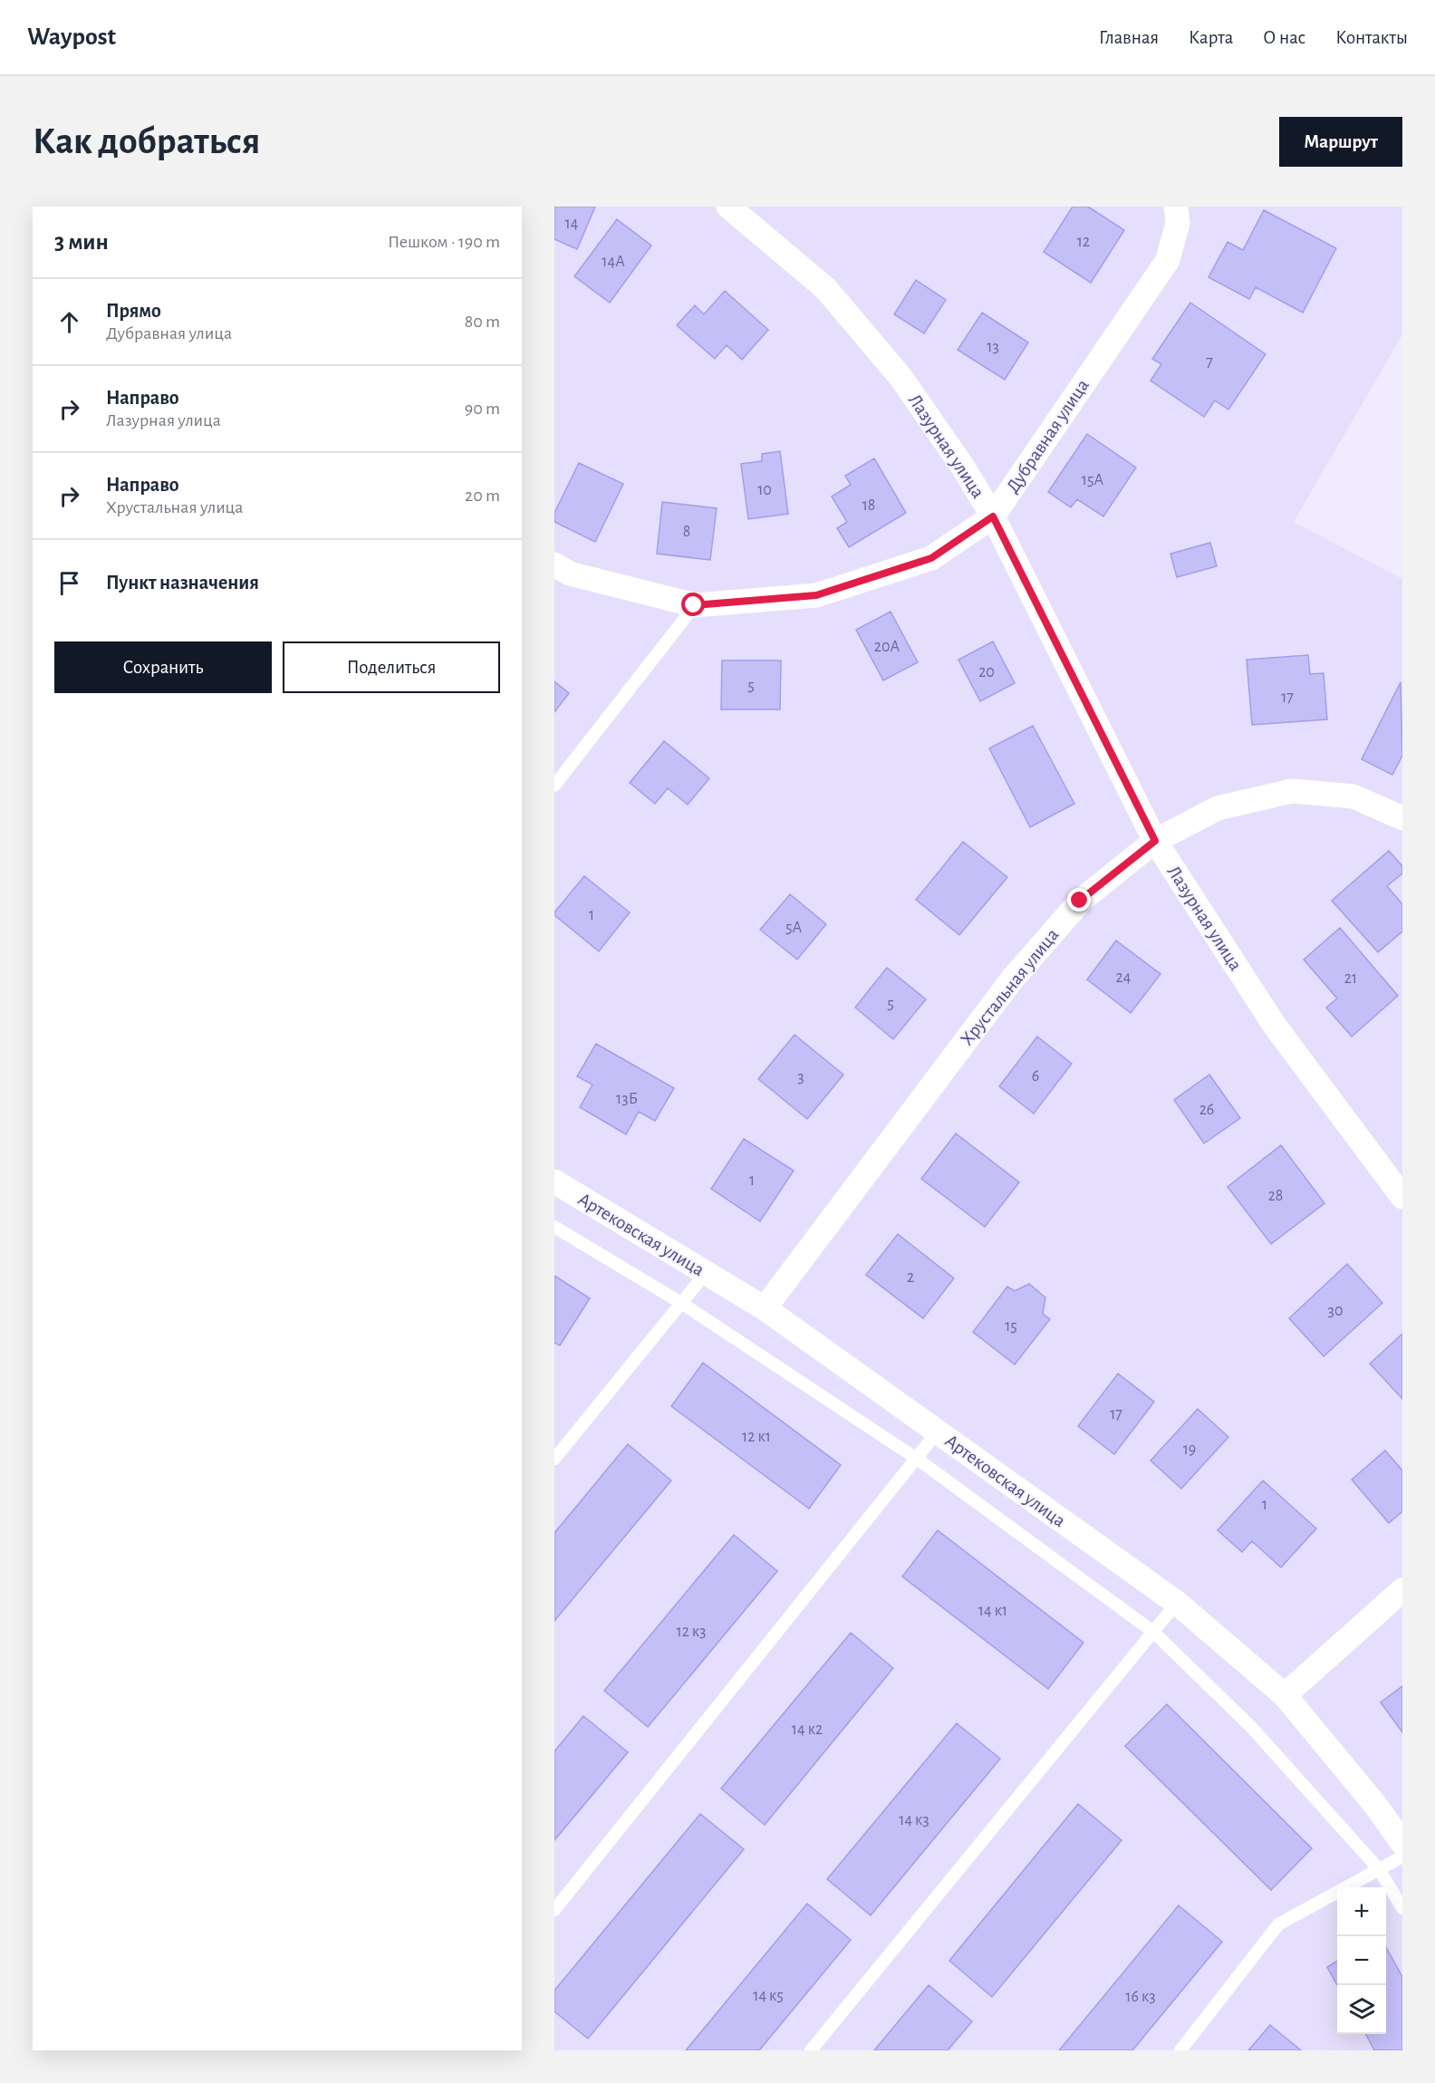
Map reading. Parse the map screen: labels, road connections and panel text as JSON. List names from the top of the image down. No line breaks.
{"streets":{"street":["Дубравная улица","Лазурная улица","Хрустальная улица","Артековская улица"]},"crossings":[["Дубравная улица","Лазурная улица"],["Лазурная улица","Хрустальная улица"],["Хрустальная улица","Артековская улица"]],"house_numbers":["14","12","14А","13","7","15А","10","18","8","20А","20","5","17","1","5А","24","21","5","6","3","13Б","26","1","28","2","30","15","17","12 к1","19","1","14 к1","12 к3","14 к2","14 к3","14 к5","16 к3"],"page":{"header":"Waypost","nav":["Главная","Карта","О нас","Контакты"],"buttons":["Маршрут",["Сохранить","Поделиться"]],"title":"Как добраться","heading":["3 мин","Пешком · 190 m"],"list":[["Прямо","Дубравная улица","80 m"],["Направо","Лазурная улица","90 m"],["Направо","Хрустальная улица","20 m"],"Пункт назначения"],"map_buttons":["+","−"]}}
